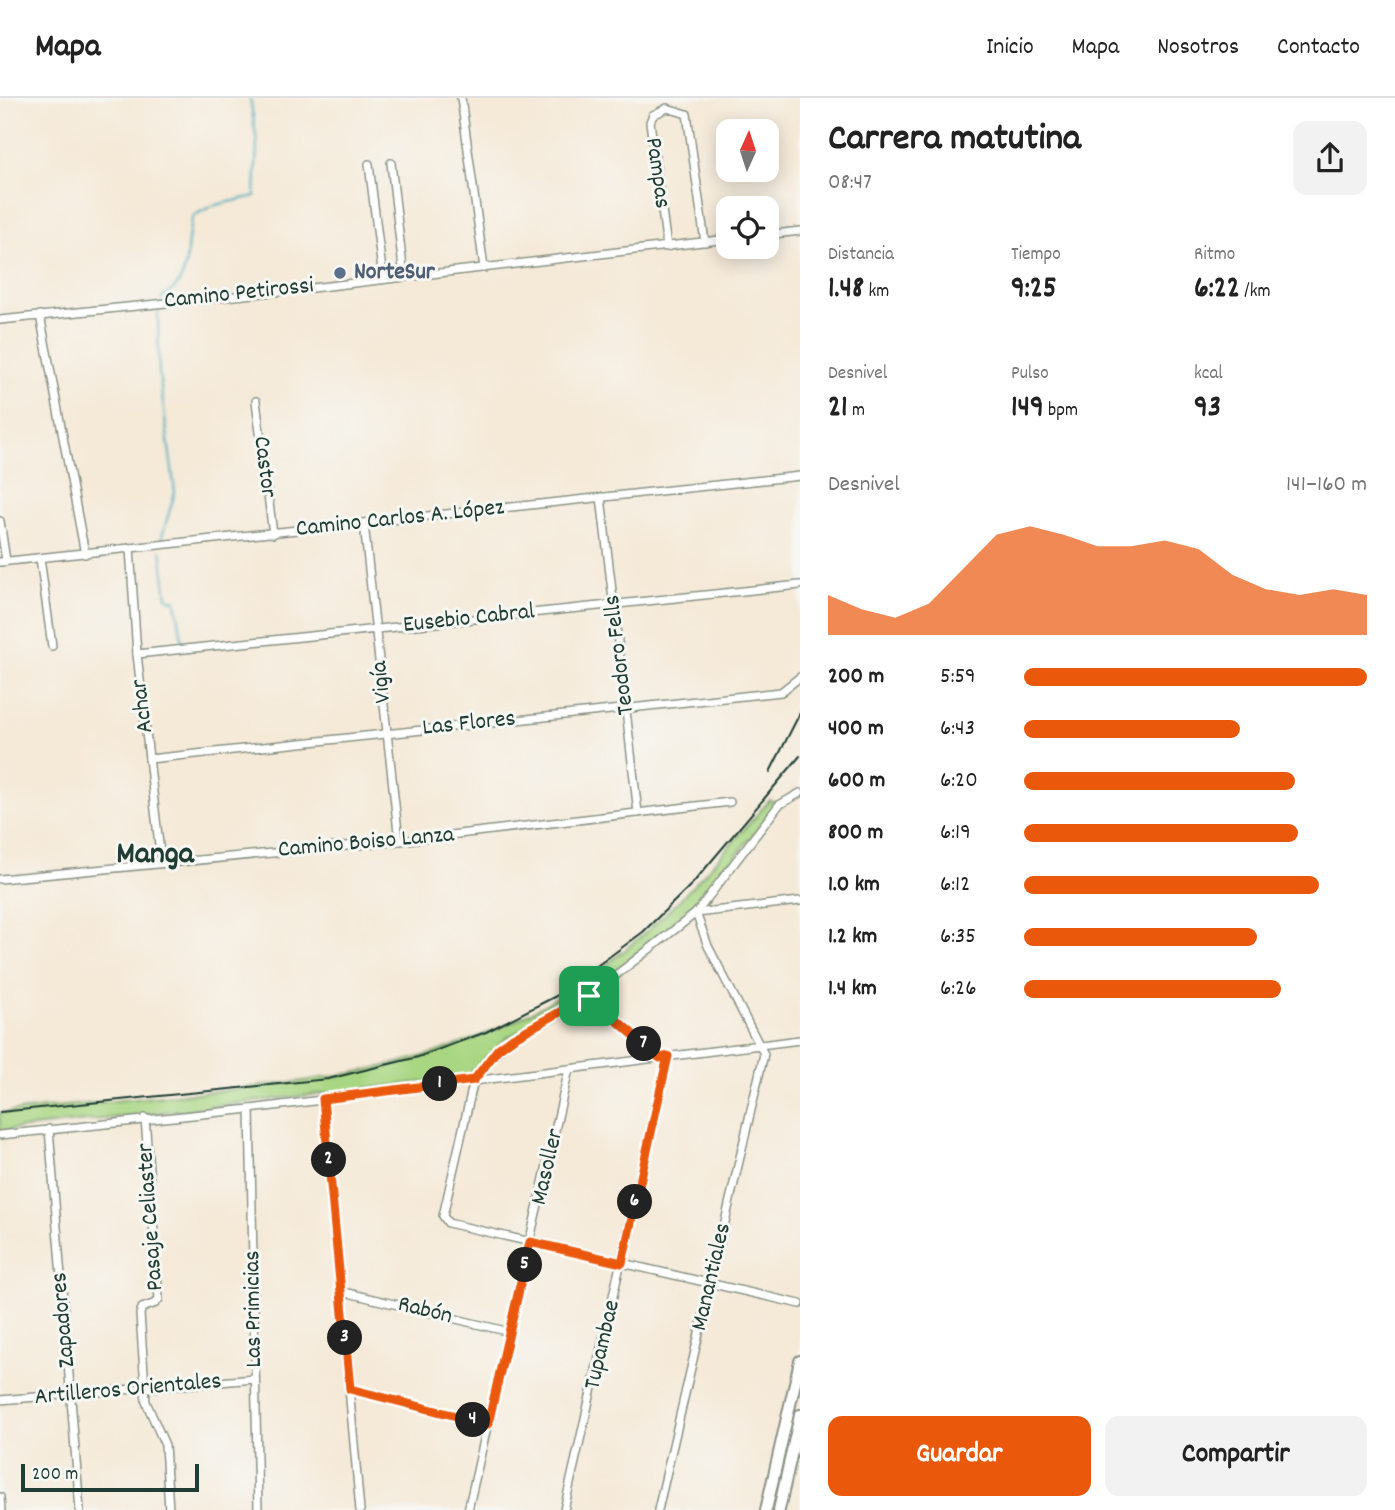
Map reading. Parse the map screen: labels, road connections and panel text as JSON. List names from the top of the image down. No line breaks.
{"streets":{"street":["Pampas","Camino Petirossi","Castor","Camino Carlos A. López","Eusebio Cabral","Teodoro Fells","Vigía","Achar","Las Flores","Camino Boiso Lanza","Masoller","Pasaje Celiaster","Manantiales","Las Primicias","Rabón","Zapadores","Tupambae","Artilleros Orientales"]},"crossings":[["Pampas","Camino Petirossi"],["Castor","Camino Carlos A. López"],["Camino Carlos A. López","Teodoro Fells"],["Camino Carlos A. López","Vigía"],["Camino Carlos A. López","Achar"],["Eusebio Cabral","Teodoro Fells"],["Eusebio Cabral","Vigía"],["Eusebio Cabral","Achar"],["Teodoro Fells","Las Flores"],["Teodoro Fells","Camino Boiso Lanza"],["Vigía","Las Flores"],["Vigía","Camino Boiso Lanza"],["Achar","Las Flores"],["Achar","Camino Boiso Lanza"],["Masoller","Rabón"],["Pasaje Celiaster","Artilleros Orientales"],["Las Primicias","Artilleros Orientales"],["Zapadores","Artilleros Orientales"]],"districts":["Manga"],"places":["NorteSur"],"scale_bar":"200 m","north":"top","page":{"header":"Mapa","nav":["Inicio","Mapa","Nosotros","Contacto"],"heading":["Carrera matutina","08:47"],"stats":[["Distancia","1.48 km"],["Tiempo","9:25"],["Ritmo","6:22 /km"],["Desnivel","21 m"],["Pulso","149 bpm"],["kcal","93"]],"chart":["Desnivel","141–160 m"],"list":[{"name":"200 m","note":"5:59"},{"name":"400 m","note":"6:43"},{"name":"600 m","note":"6:20"},{"name":"800 m","note":"6:19"},{"name":"1.0 km","note":"6:12"},{"name":"1.2 km","note":"6:35"},{"name":"1.4 km","note":"6:26"}],"pins":["7","1","2","6","5","3","4"],"buttons":["Guardar","Compartir"],"scale":"200 m"}}
